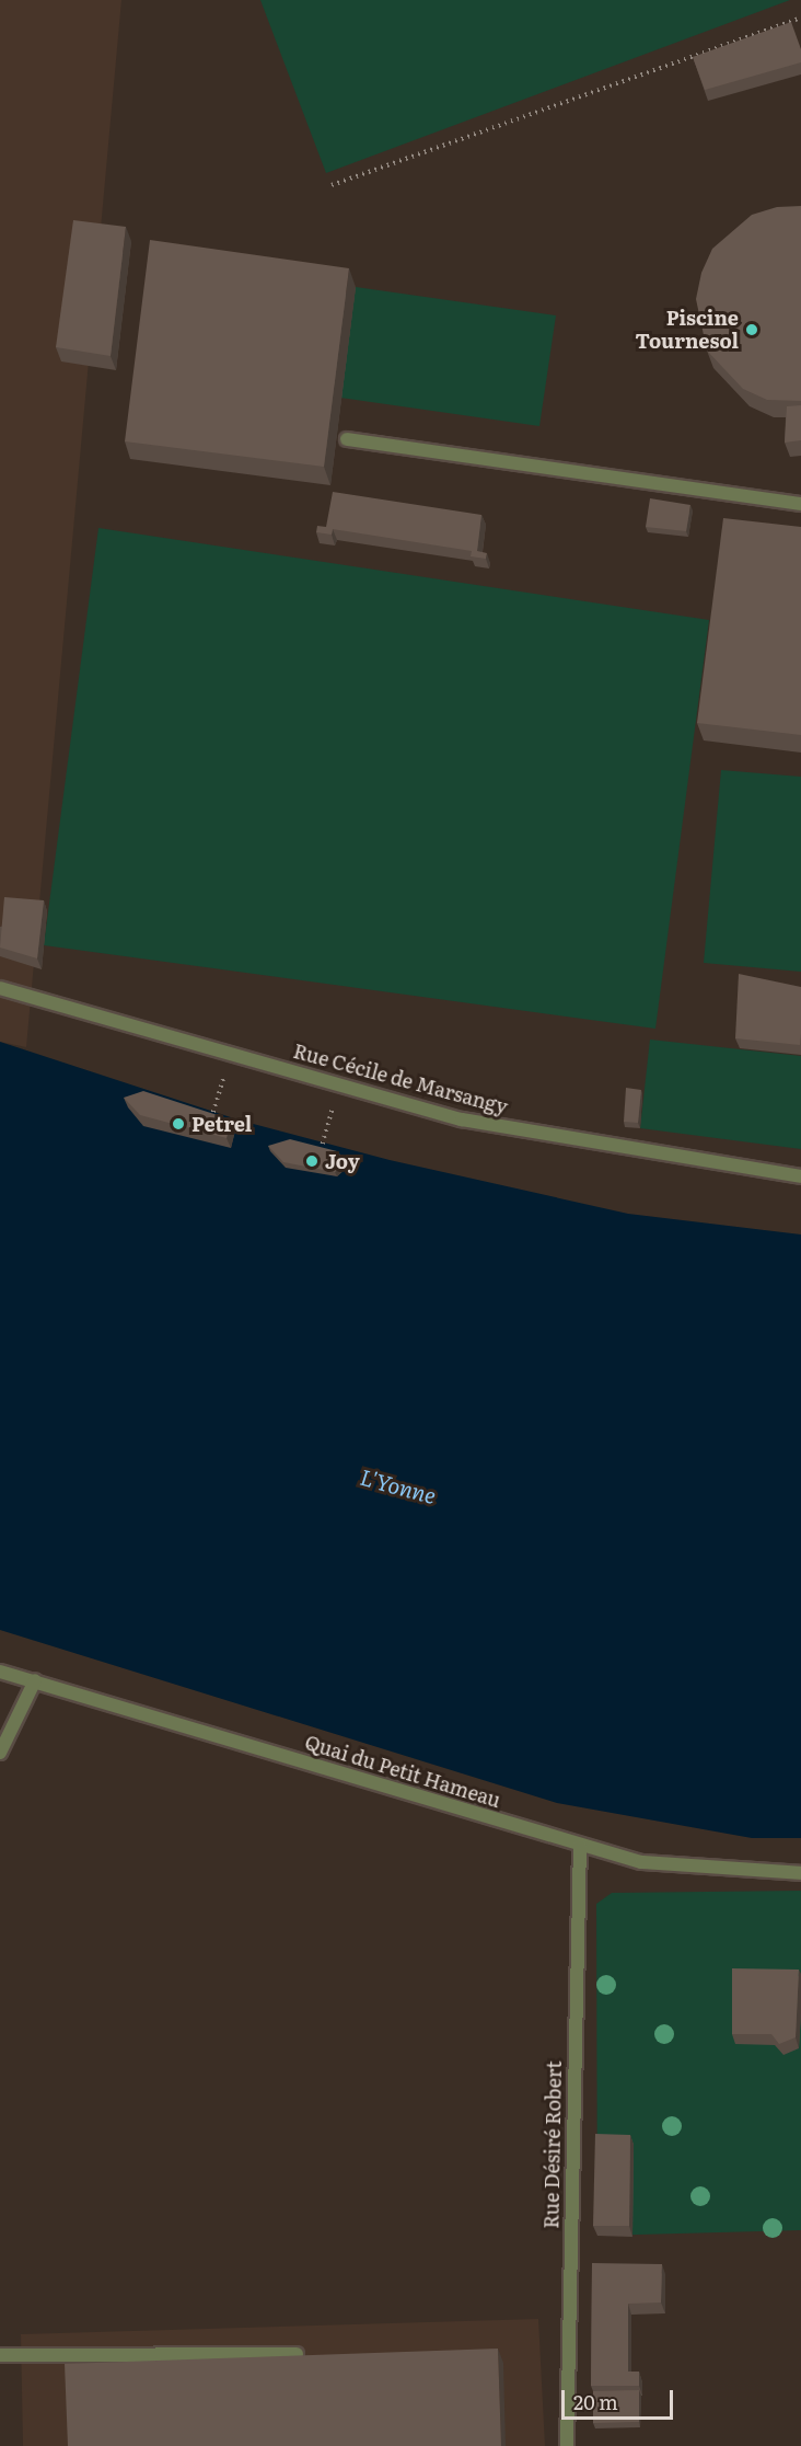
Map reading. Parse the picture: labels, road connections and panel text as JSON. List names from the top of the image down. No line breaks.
{"streets":{"street":["Rue Cécile de Marsangy","Quai du Petit Hameau","Rue Désiré Robert"]},"crossings":[["Quai du Petit Hameau","Rue Désiré Robert"]],"water":["L'Yonne"],"places":["Piscine Tournesol","Petrel","Joy"],"scale_bar":"20 m"}
